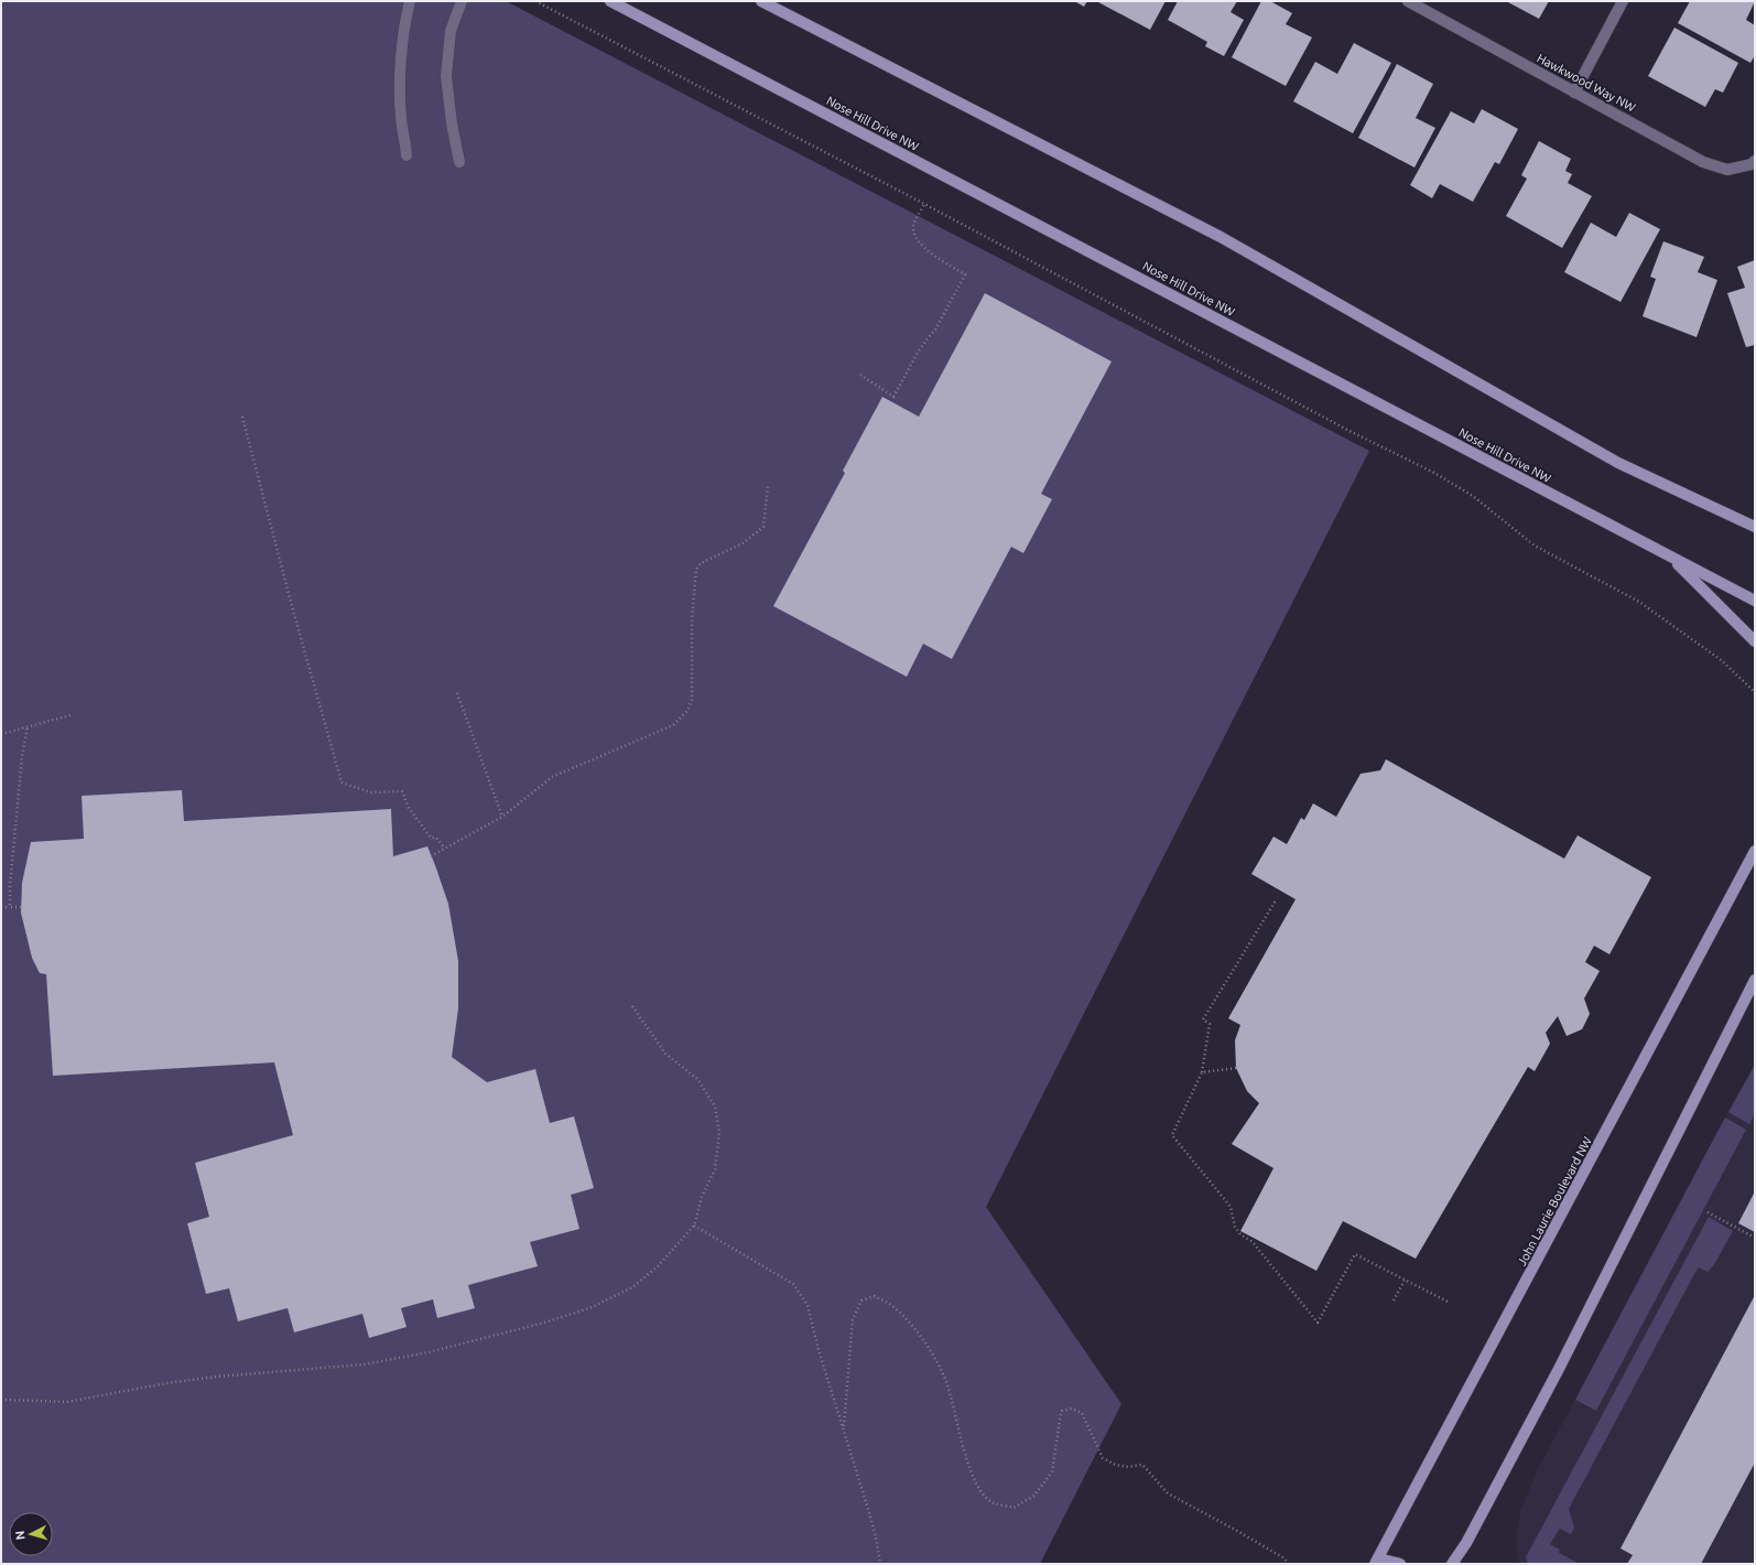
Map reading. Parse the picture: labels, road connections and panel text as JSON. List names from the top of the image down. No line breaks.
{"streets":{"main road":["Nose Hill Drive NW","John Laurie Boulevard NW"],"street":["Hawkwood Way NW"]},"north":"left"}
